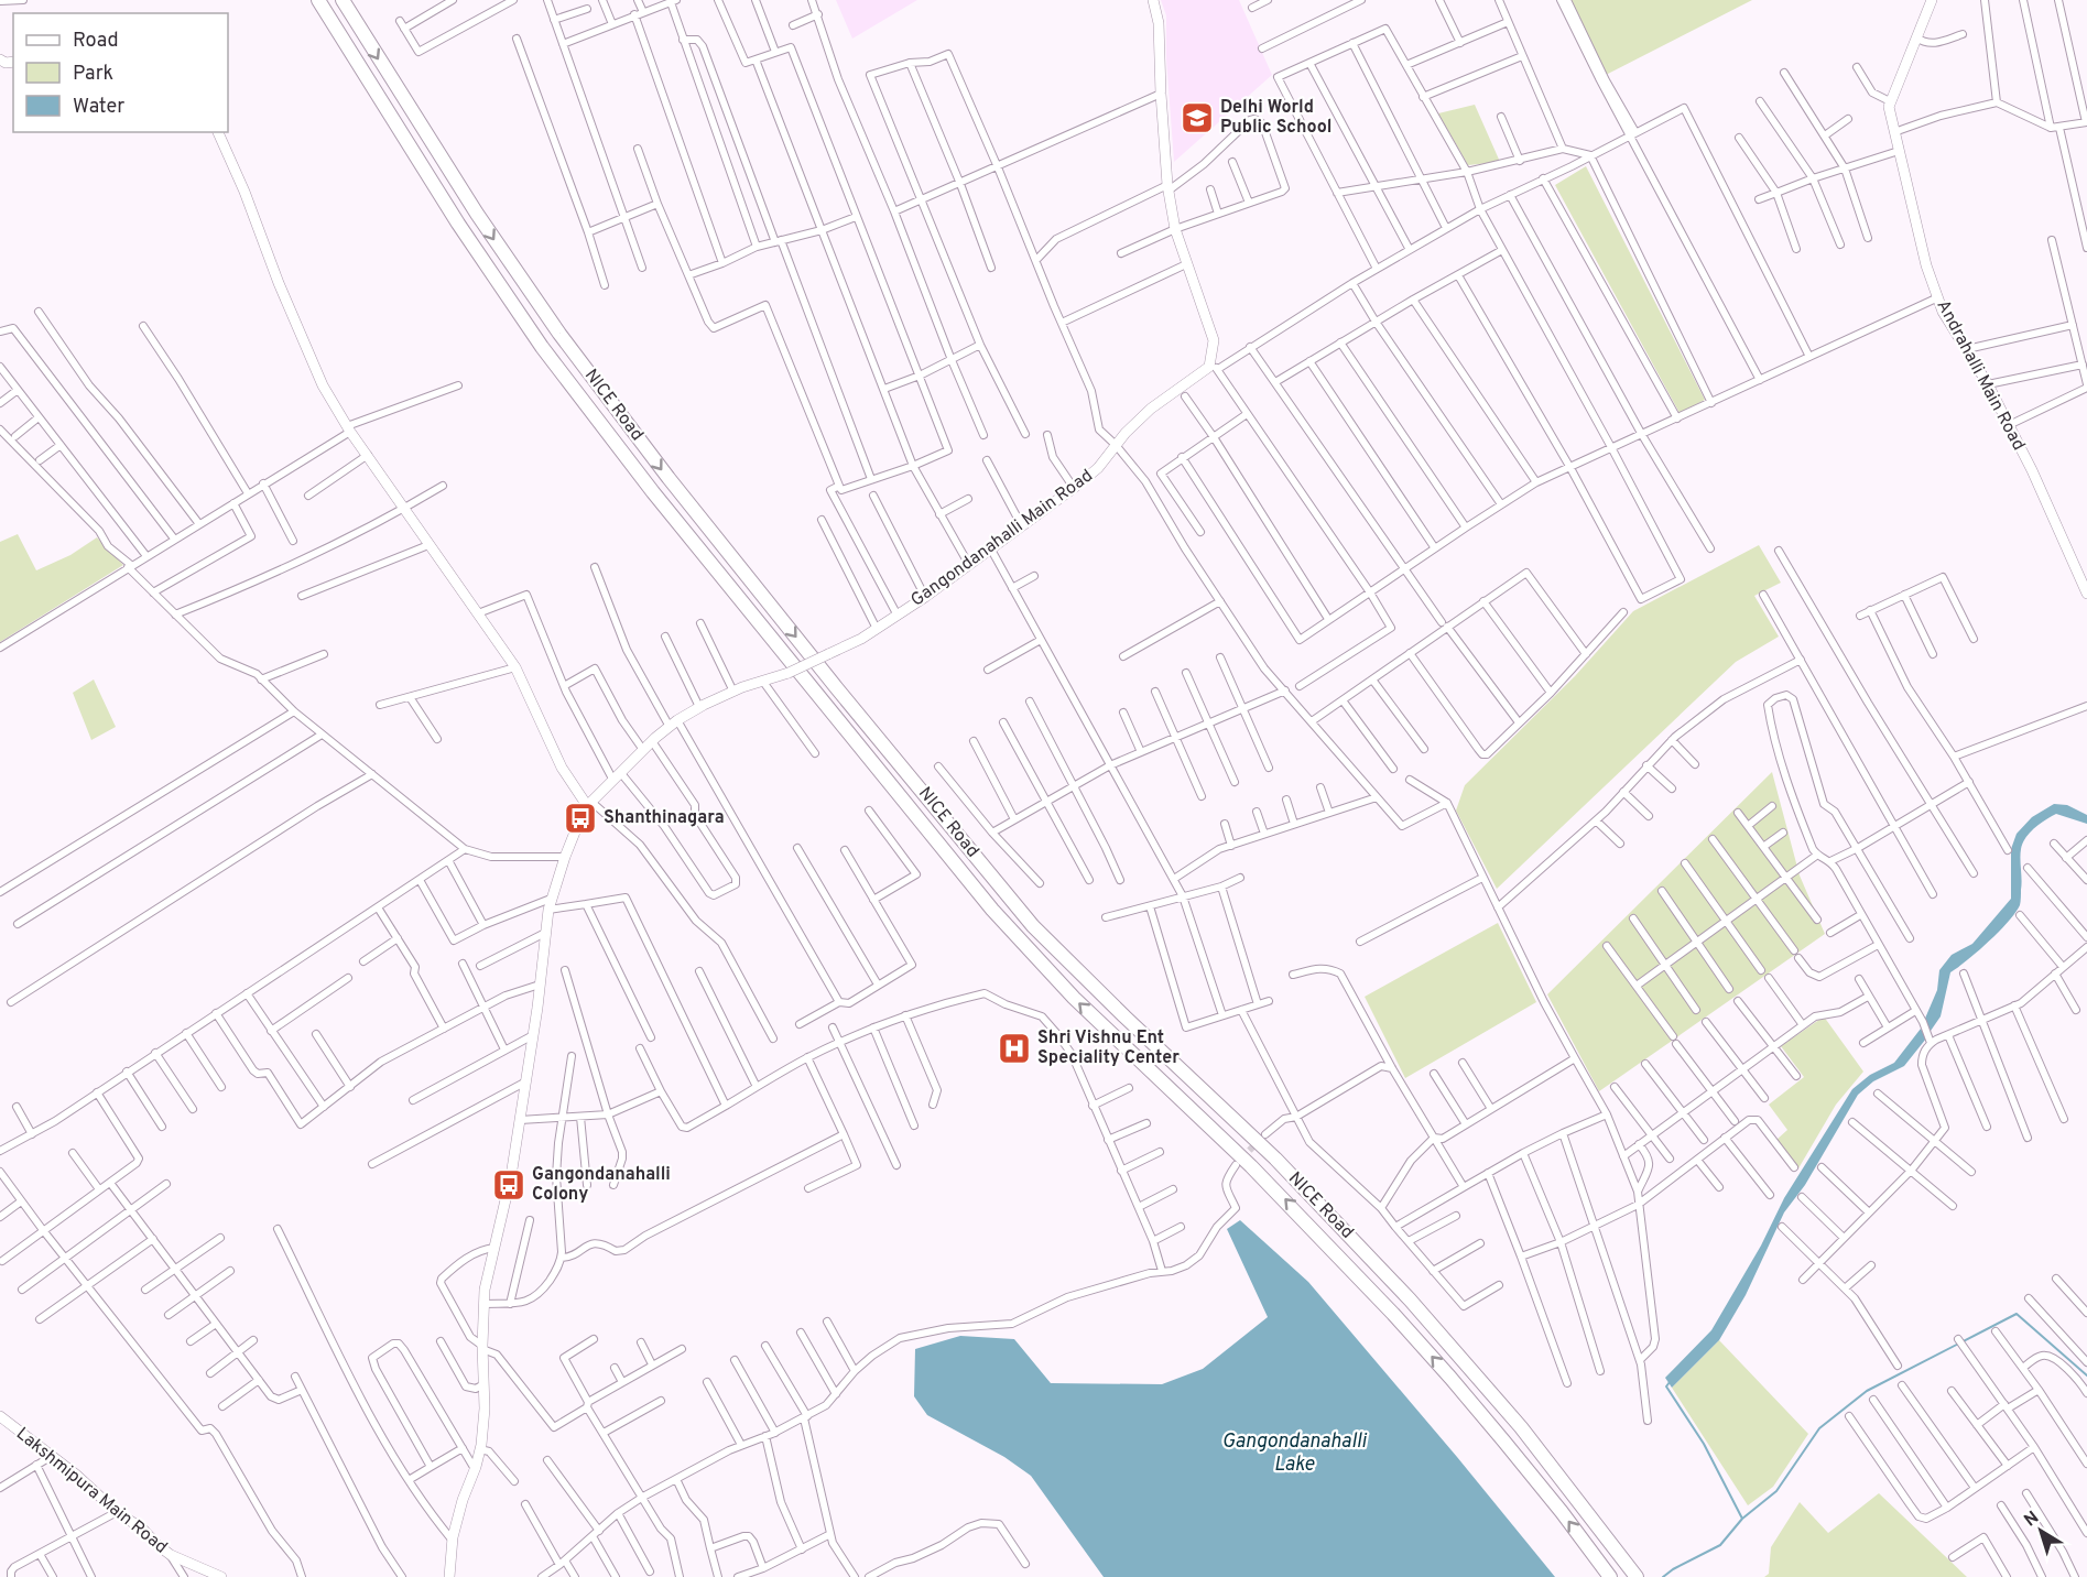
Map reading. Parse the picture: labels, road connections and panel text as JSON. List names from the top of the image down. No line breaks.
{"streets":{"highway":["NICE Road"],"street":["Andrahalli Main Road","Gangondanahalli Main Road","Lakshmipura Main Road"]},"water":["Gangondanahalli Lake"],"places":{"school or university":["Delhi World Public School"],"bus stop":["Shanthinagara","Gangondanahalli Colony"],"hospital":["Shri Vishnu Ent Speciality Center"]},"legend":["Road","Park","Water"],"north":"top left"}
